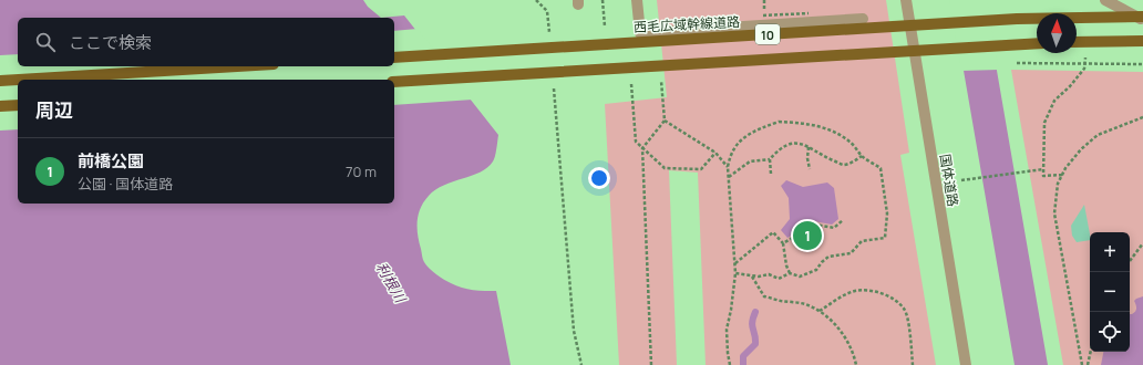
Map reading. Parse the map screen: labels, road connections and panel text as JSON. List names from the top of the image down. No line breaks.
{"streets":{"main road":["西毛広域幹線道路","10"],"street":["国体道路"]},"water":["利根川"],"north":"top","page":{"search":"ここで検索","heading":"周辺","list":[{"mark":"1","name":"前橋公園","note":"公園 · 国体道路","value":"70 m"}],"pins":"1","map_buttons":["+","−"]}}
